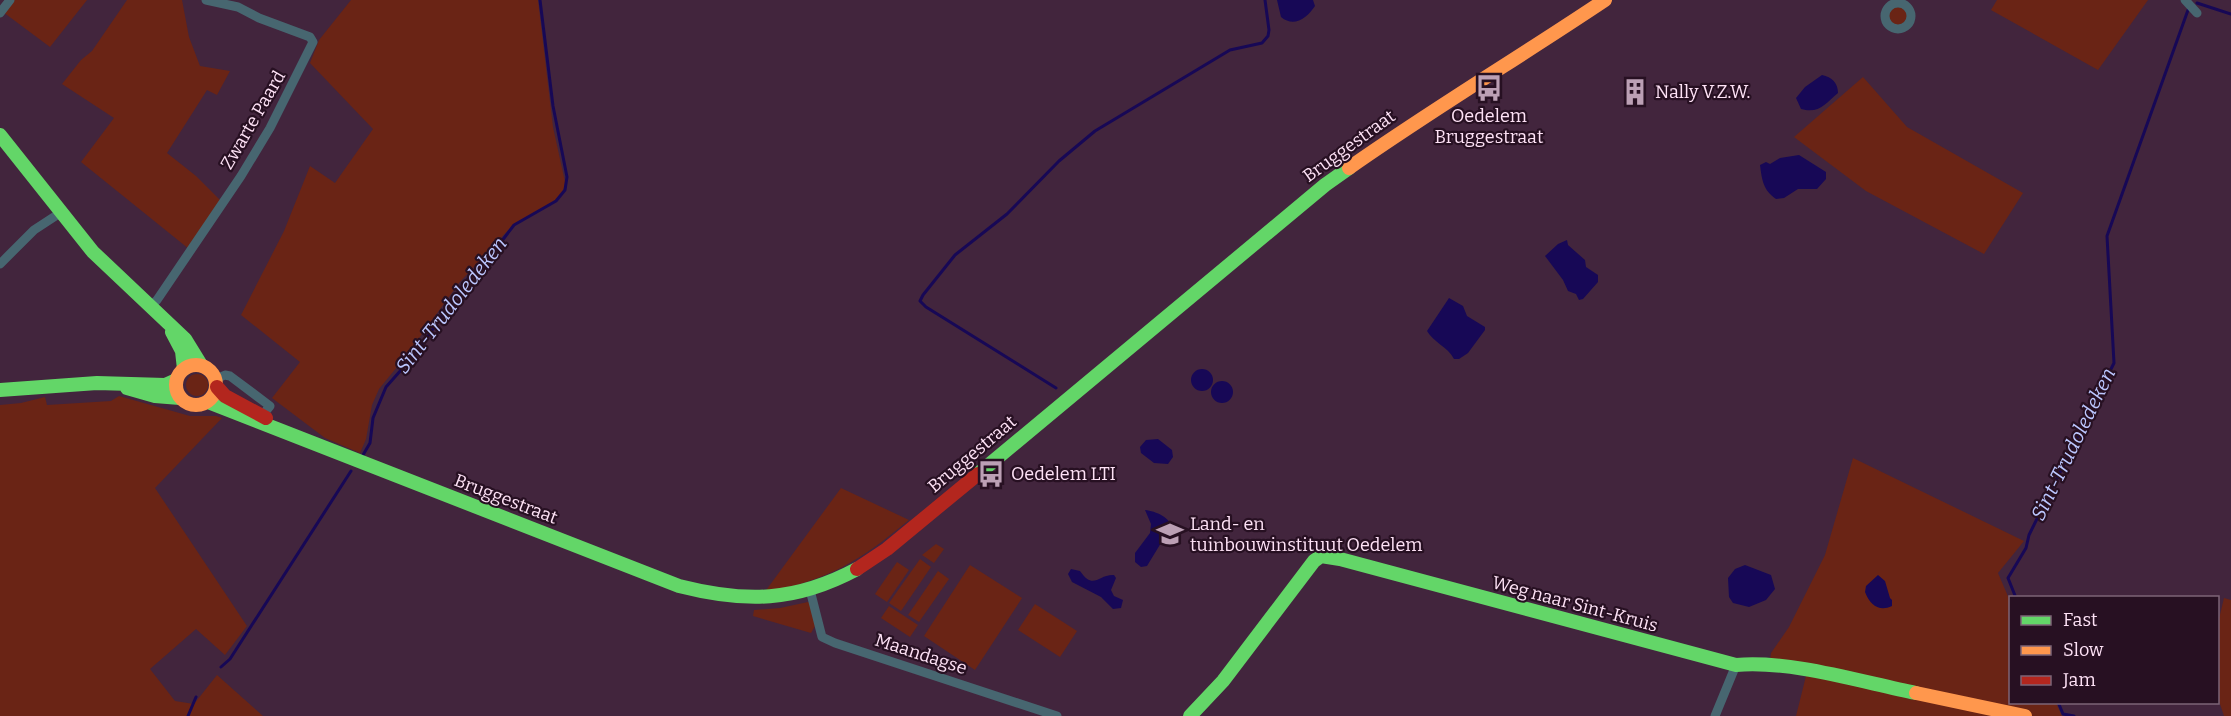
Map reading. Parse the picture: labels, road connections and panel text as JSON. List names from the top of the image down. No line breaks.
{"streets":{"main road":["Bruggestraat","Weg naar Sint-Kruis"],"street":["Zwarte Paard","Maandagse"]},"crossings":[["Bruggestraat","Maandagse"]],"water":["Sint-Trudoledeken"],"places":{"bus stop":["Oedelem Bruggestraat","Oedelem LTI"],"building":["Nally V.Z.W."],"school or university":["Land- en tuinbouwinstituut Oedelem"]},"legend":["Fast","Slow","Jam"]}
